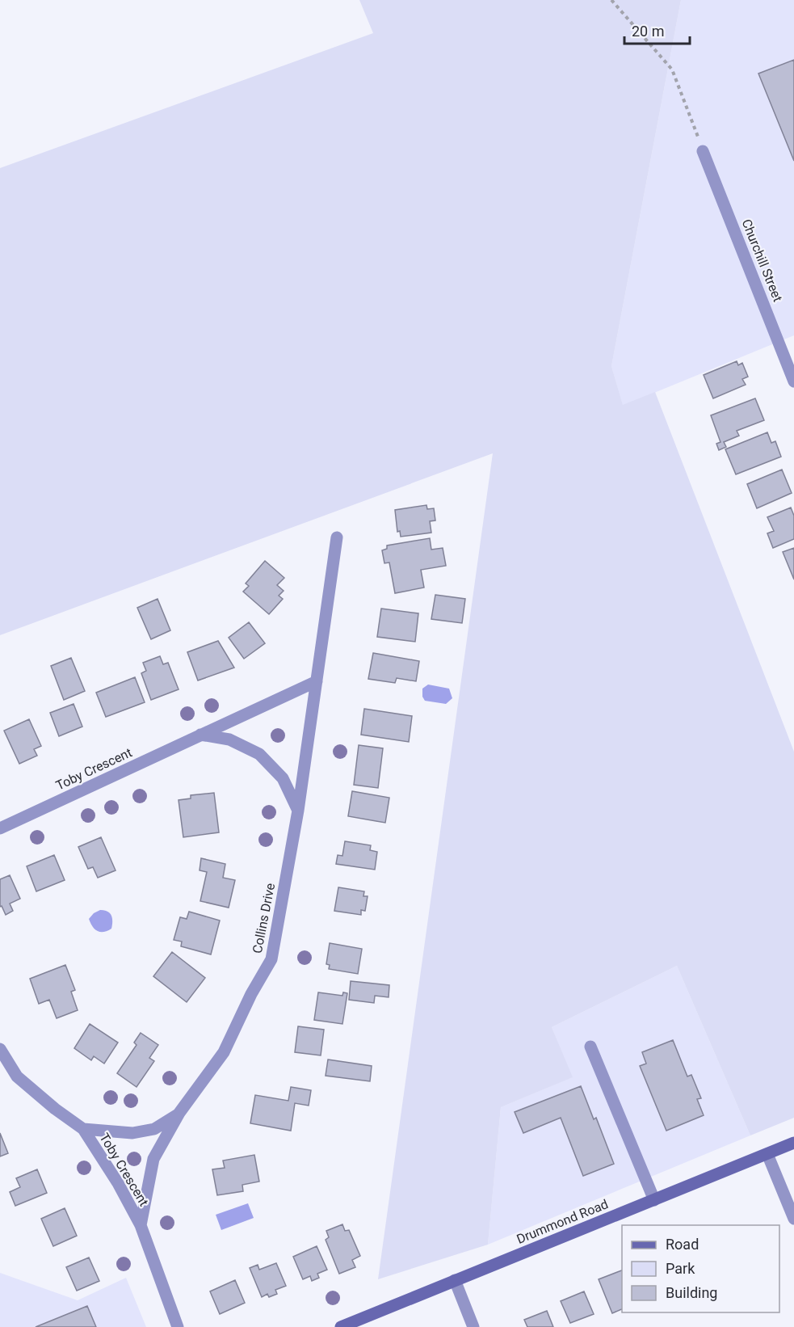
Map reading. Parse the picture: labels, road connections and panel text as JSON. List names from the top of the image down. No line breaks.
{"streets":{"main road":["Drummond Road"],"street":["Churchill Street","Toby Crescent","Collins Drive"]},"crossings":[["Toby Crescent","Collins Drive"]],"legend":["Road","Park","Building"],"scale_bar":"20 m"}
